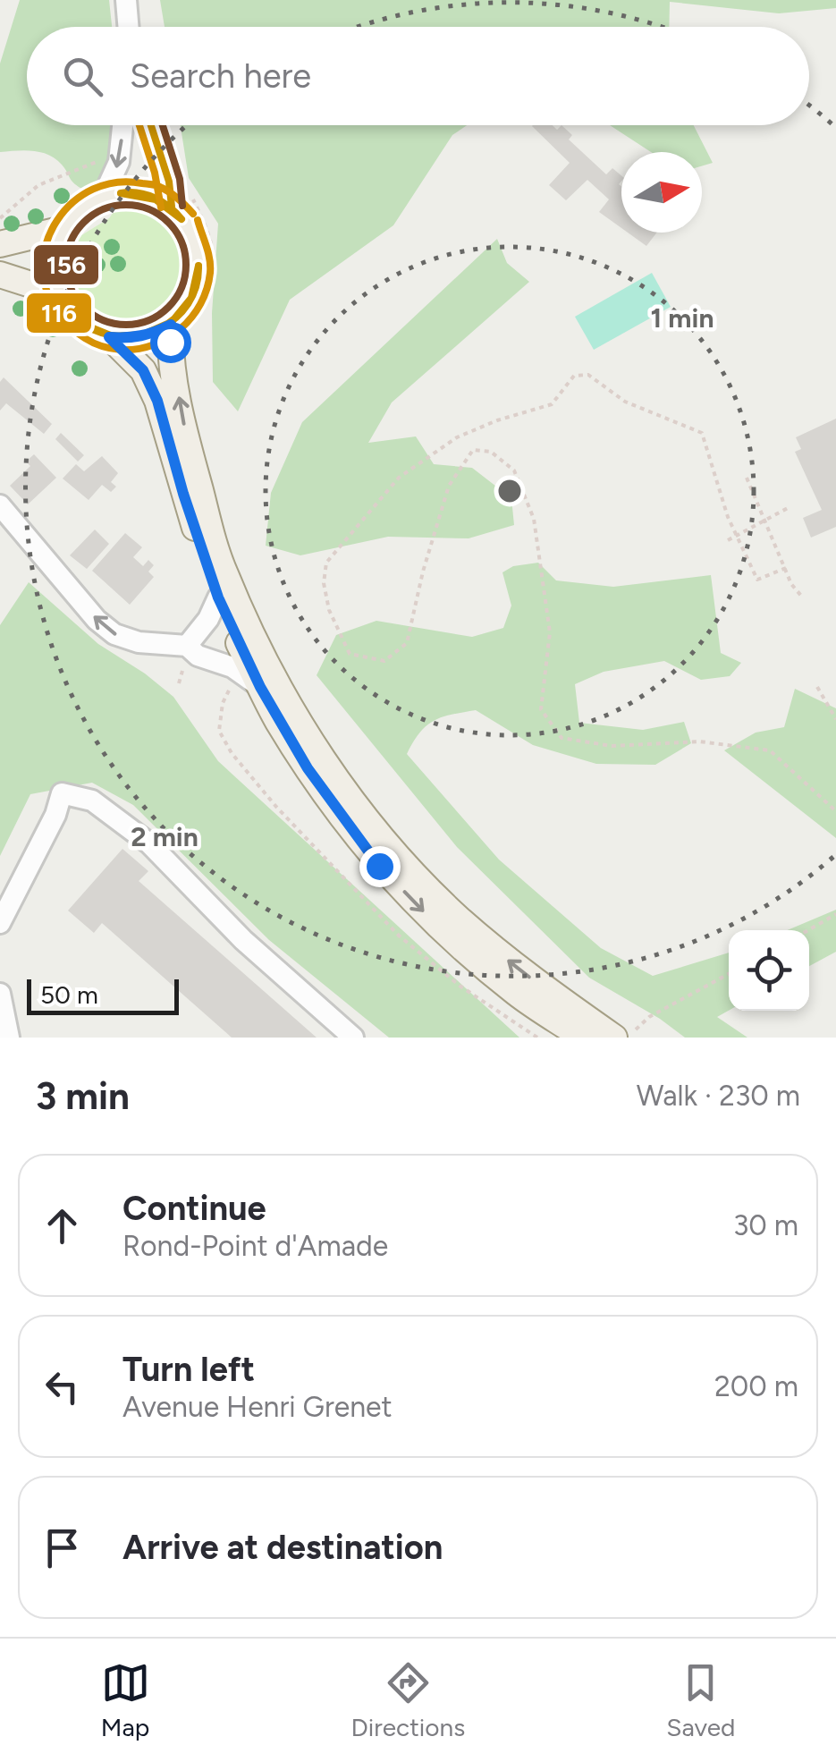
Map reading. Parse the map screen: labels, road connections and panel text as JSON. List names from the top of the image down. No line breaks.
{"lines":["transit line 116","transit line 156"],"scale_bar":"50 m","north":"right","page":{"search":"Search here","scale":"50 m","heading":["3 min","Walk · 230 m"],"list":[["Continue","Rond-Point d'Amade","30 m"],["Turn left","Avenue Henri Grenet","200 m"],"Arrive at destination"],"nav":["Map","Directions","Saved"]},"rings":["1 min","2 min"]}
